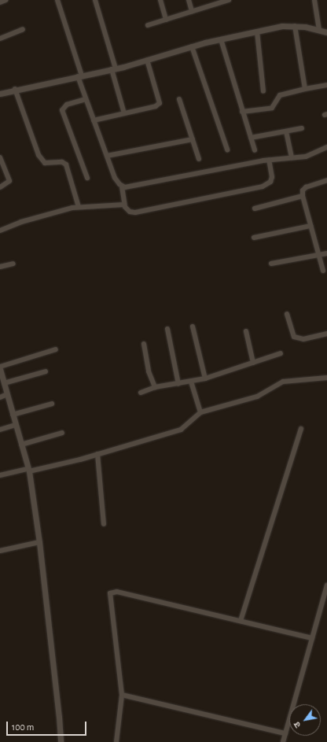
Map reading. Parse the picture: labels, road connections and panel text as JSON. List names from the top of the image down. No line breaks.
{"scale_bar":"100 m","north":"bottom left"}
